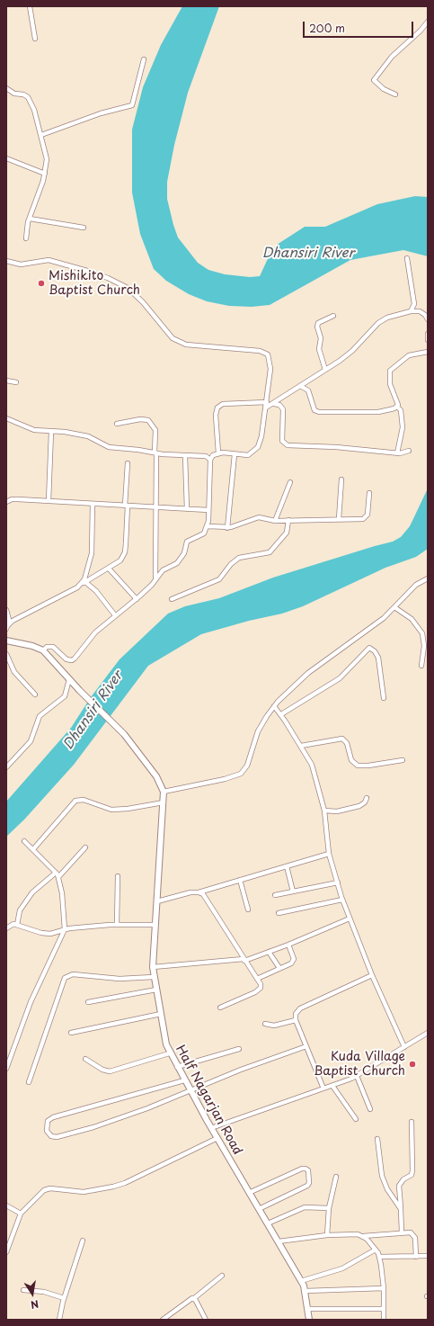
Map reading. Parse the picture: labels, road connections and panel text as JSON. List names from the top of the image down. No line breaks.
{"streets":{"main road":["Half Nagarjan Road"]},"water":["Dhansiri River"],"places":["Mishikito Baptist Church","Kuda Village Baptist Church"],"scale_bar":"200 m","north":"bottom"}
